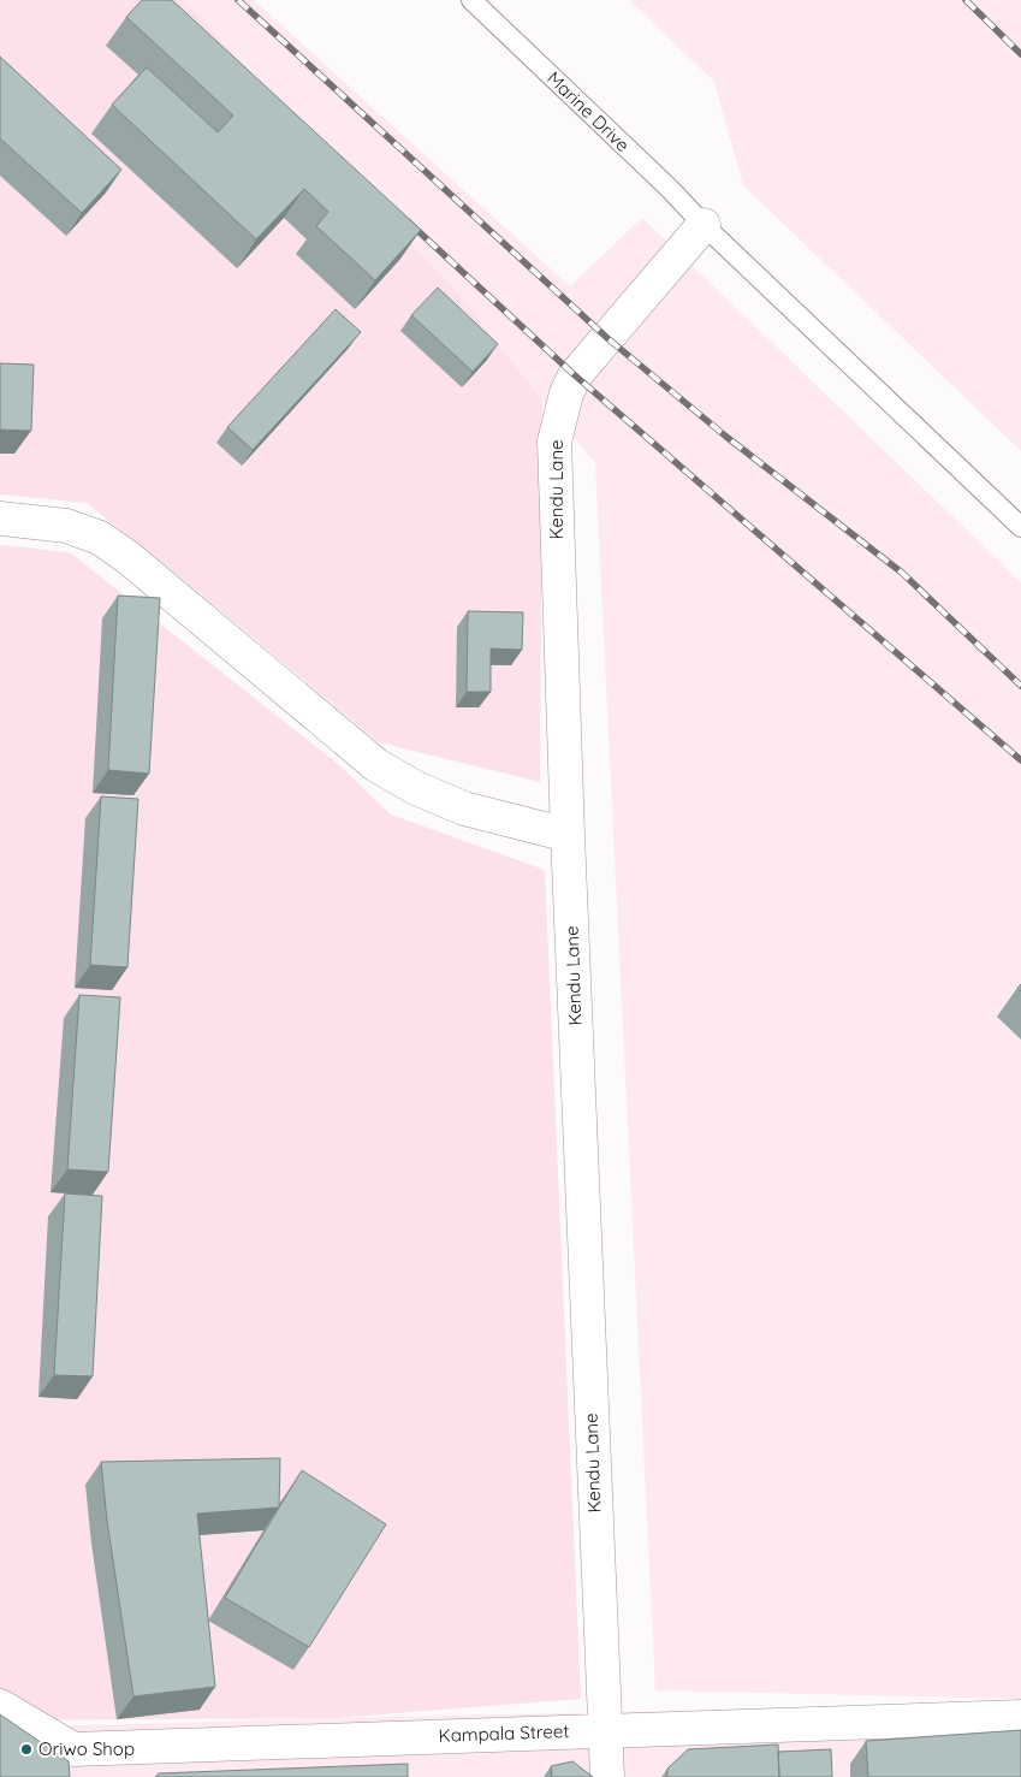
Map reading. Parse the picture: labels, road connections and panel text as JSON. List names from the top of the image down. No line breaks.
{"streets":{"street":["Kendu Lane","Kampala Street"],"lane":["Marine Drive"]},"crossings":[["Marine Drive","Kendu Lane"],["Kendu Lane","Kampala Street"]],"places":["Oriwo Shop"]}
